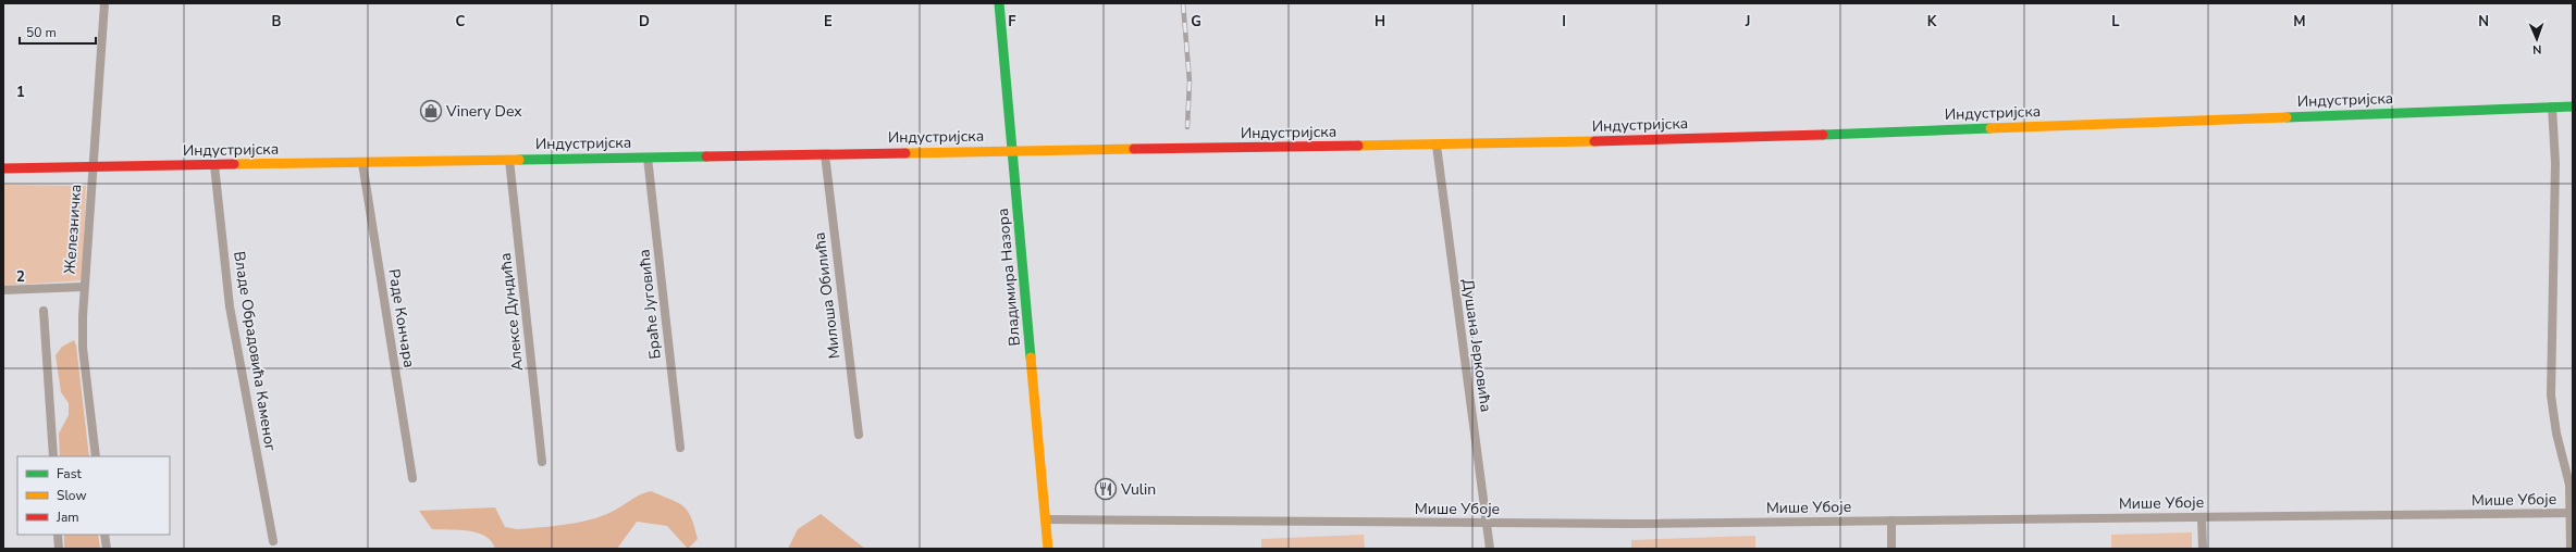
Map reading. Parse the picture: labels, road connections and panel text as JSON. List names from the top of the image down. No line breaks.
{"streets":{"main road":["Индустријска","Владимира Назора"],"street":["Железничка","Милоша Обилића","Браће Југовића","Алексе Дундића","Раде Кончара","Душана Јерковића","Владе Обрадовића Каменог","Мише Убоје"]},"crossings":[["Индустријска","Железничка"],["Индустријска","Владимира Назора"],["Индустријска","Милоша Обилића"],["Индустријска","Браће Југовића"],["Индустријска","Алексе Дундића"],["Индустријска","Раде Кончара"],["Индустријска","Душана Јерковића"],["Индустријска","Владе Обрадовића Каменог"],["Владимира Назора","Мише Убоје"],["Душана Јерковића","Мише Убоје"]],"places":{"shop":["Vinery Dex"],"restaurant":["Vulin"]},"legend":["Fast","Slow","Jam"],"scale_bar":"50 m","north":"bottom","grid":{"columns":["B","C","D","E","F","G","H","I","J","K","L","M","N"],"rows":["1","2"]}}
